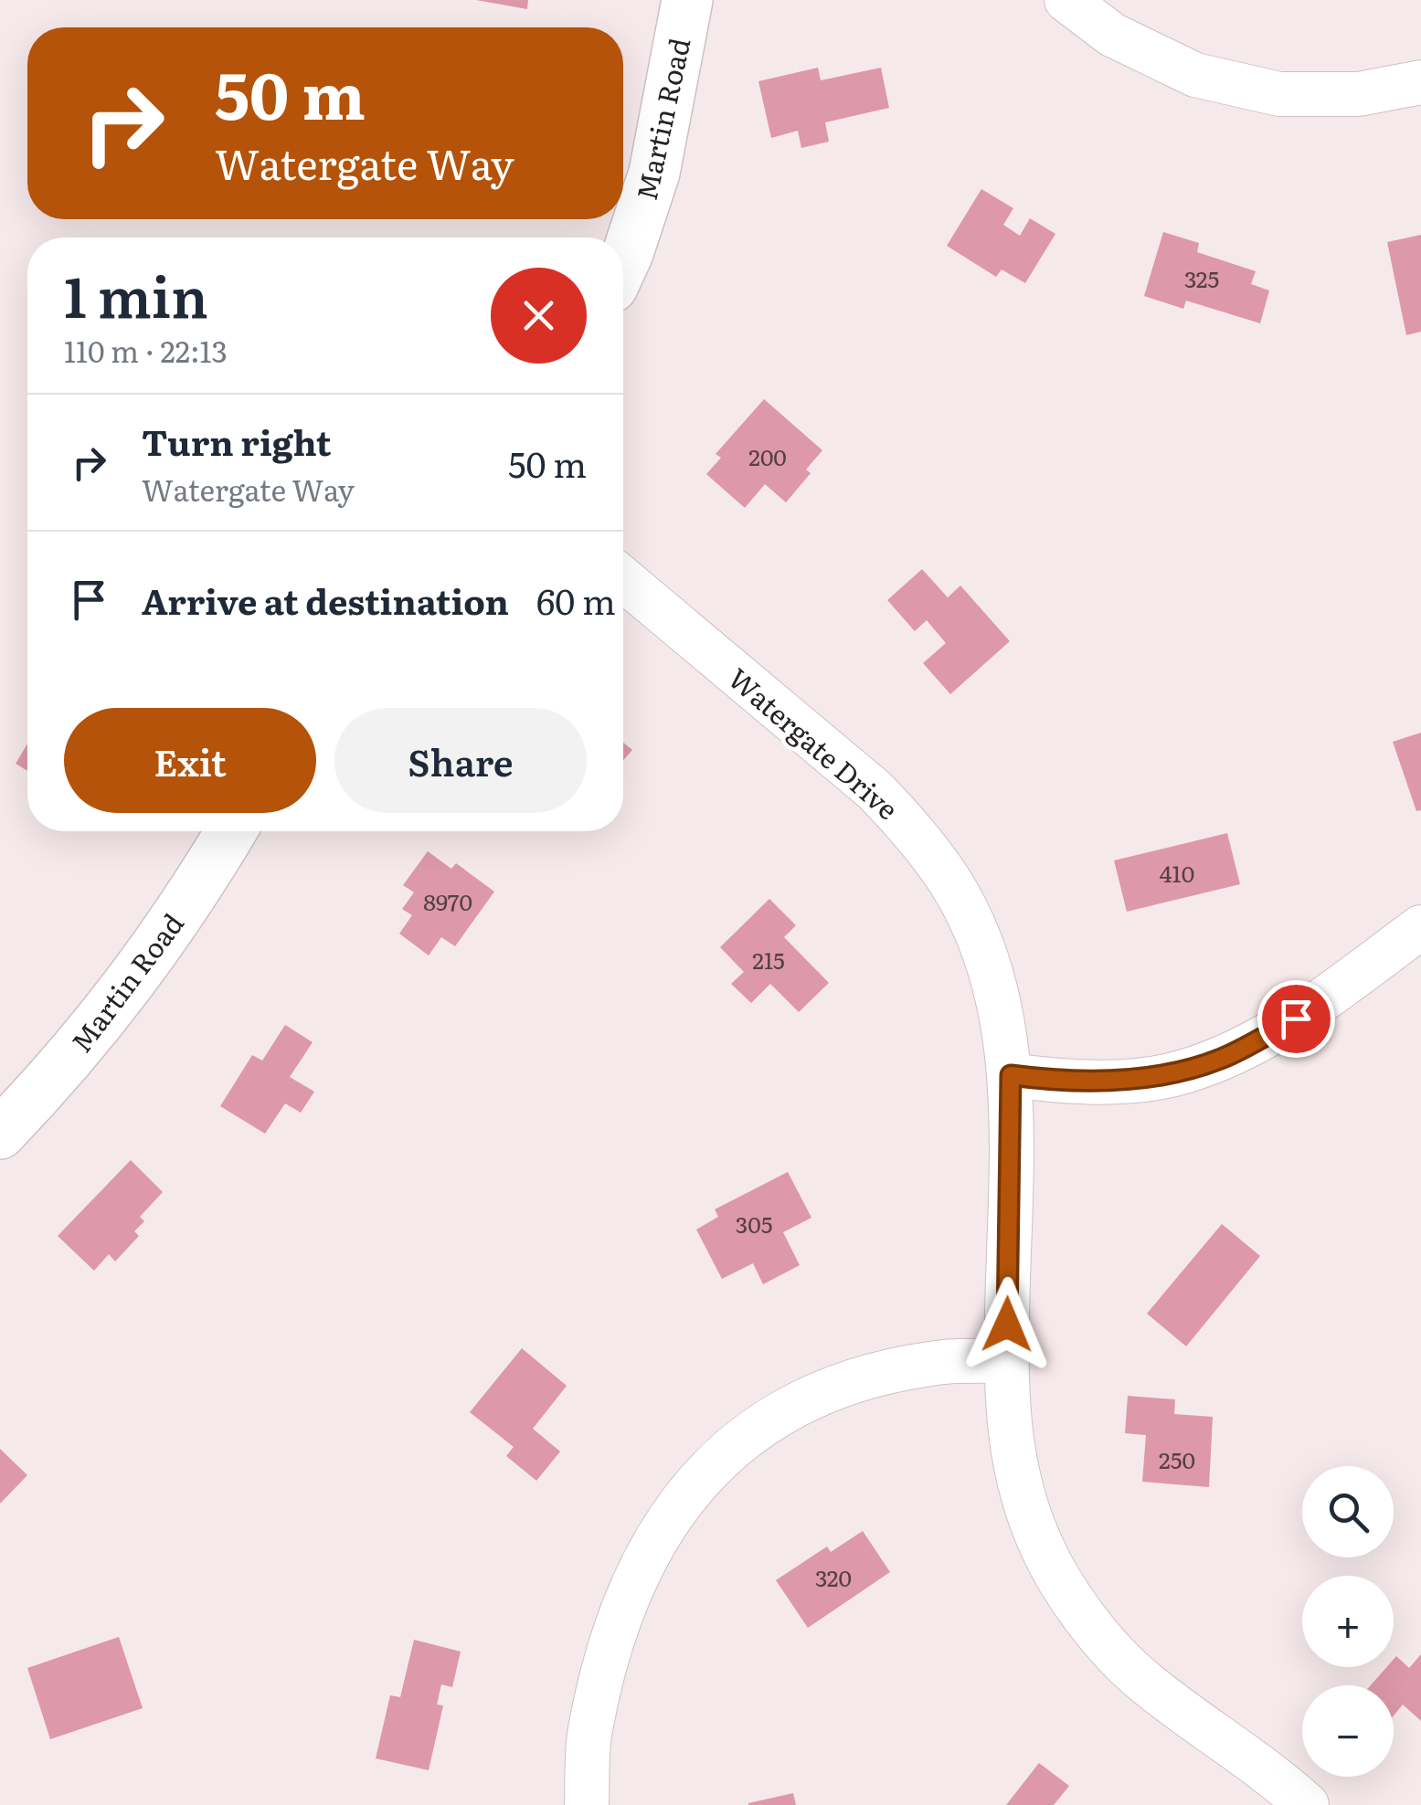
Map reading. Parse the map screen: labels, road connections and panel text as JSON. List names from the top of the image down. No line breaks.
{"streets":{"street":["Martin Road","Watergate Drive"]},"house_numbers":["325","200","410","8970","215","305","250","320"],"page":{"turn":["50 m","Watergate Way"],"heading":["1 min","110 m · 22:13"],"list":[{"name":"Turn right","note":"Watergate Way","value":"50 m"},{"name":"Arrive at destination","value":"60 m"}],"buttons":["Exit","Share"],"map_buttons":["+","−"]}}
